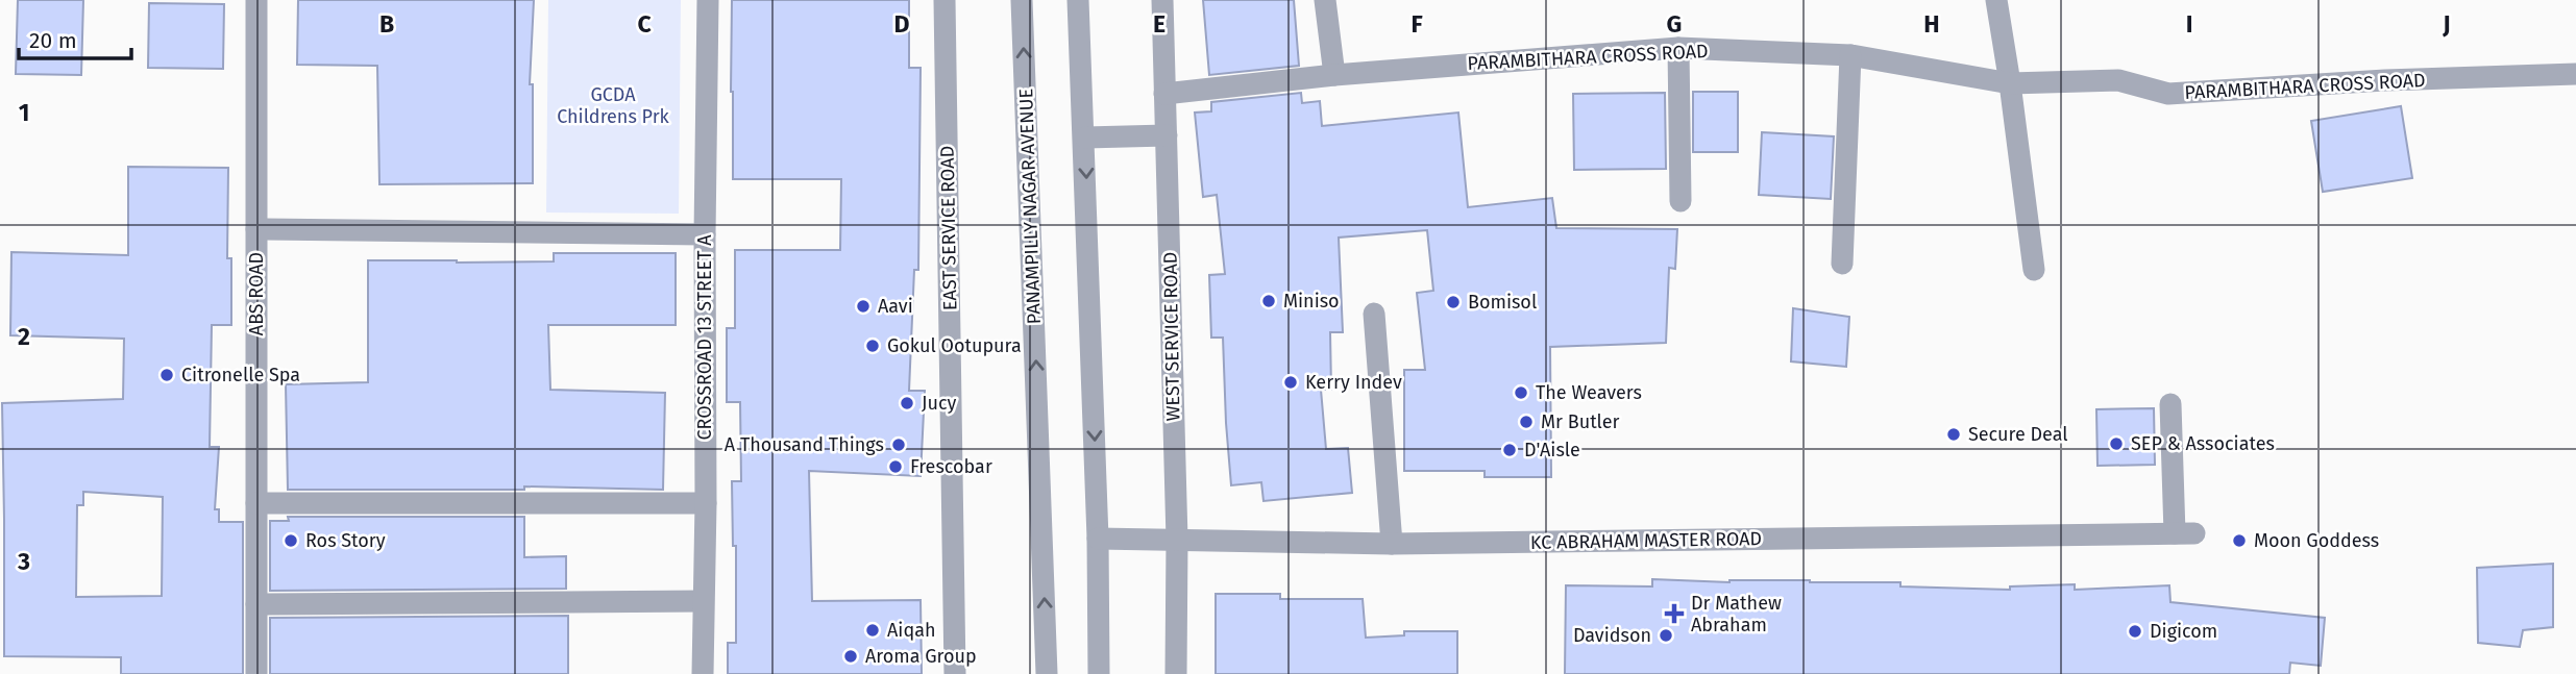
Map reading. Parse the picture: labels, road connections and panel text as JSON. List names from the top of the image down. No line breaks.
{"streets":{"street":["PARAMBITHARA CROSS ROAD","PANAMPILLY NAGAR AVENUE","EAST SERVICE ROAD","ABS ROAD","WEST SERVICE ROAD","CROSSROAD 13 STREET A","KC ABRAHAM MASTER ROAD"]},"crossings":[["PARAMBITHARA CROSS ROAD","WEST SERVICE ROAD"],["WEST SERVICE ROAD","KC ABRAHAM MASTER ROAD"]],"parks":["GCDA Childrens Prk"],"places":{"other":["Miniso","Bomisol","Aavi","Gokul Ootupura","Citronelle Spa","Kerry Indev","The Weavers","Jucy","Mr Butler","Secure Deal","SEP & Associates","A Thousand Things","D'Aisle","Frescobar","Ros Story","Moon Goddess","Aiqah","Digicom","Davidson","Aroma Group"],"health":["Dr Mathew Abraham"]},"scale_bar":"20 m","grid":{"columns":["B","C","D","E","F","G","H","I","J"],"rows":["1","2","3"]}}
